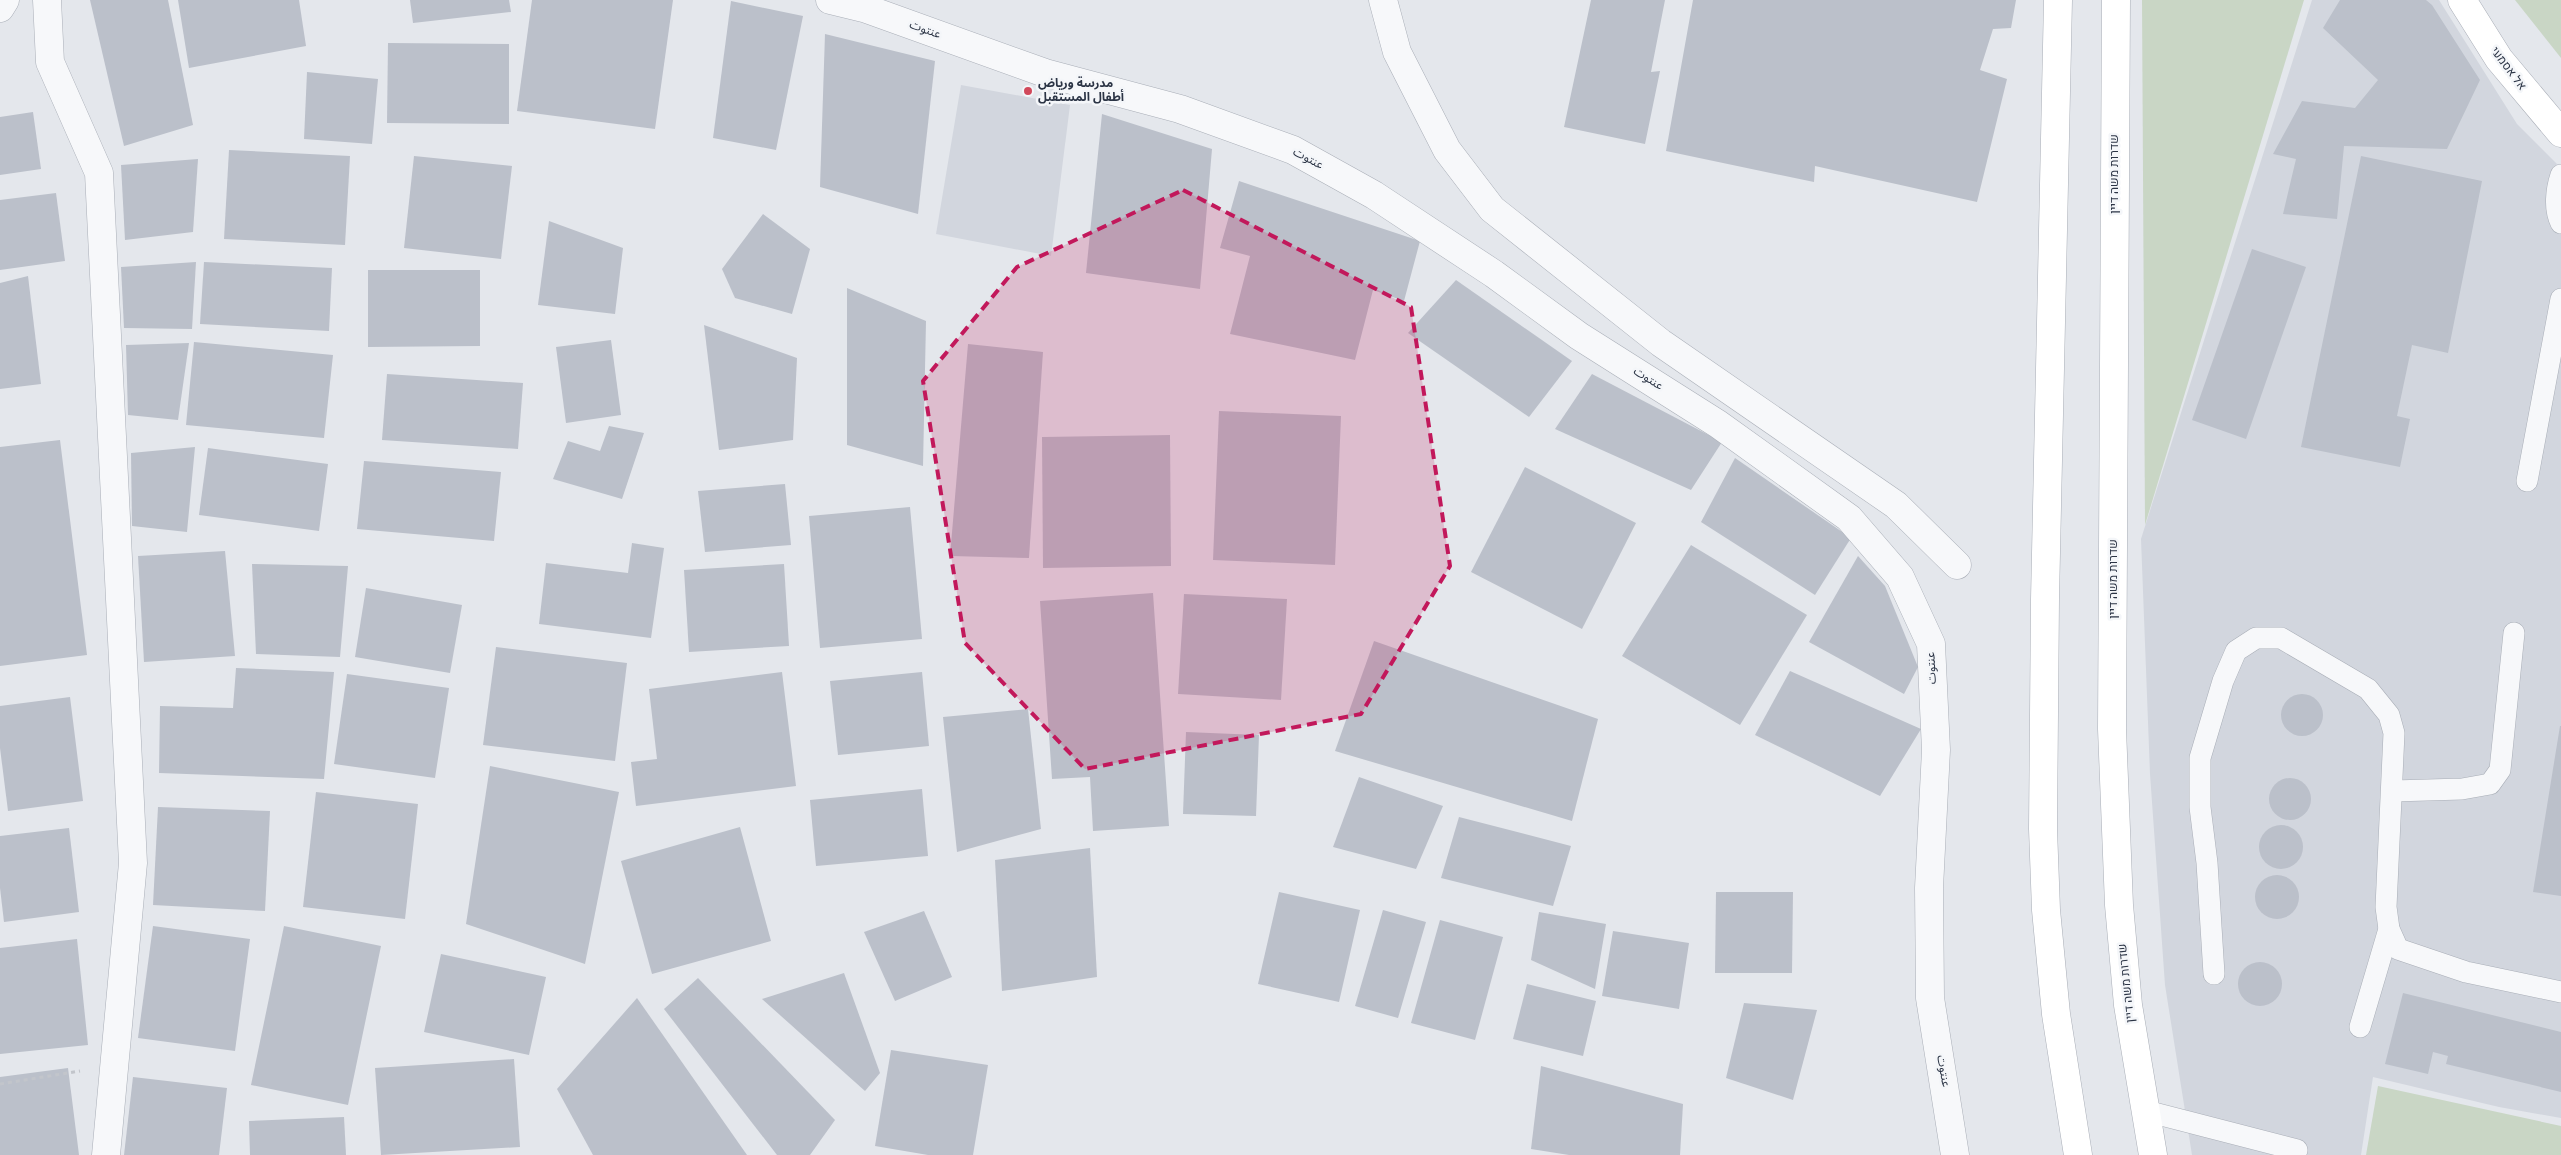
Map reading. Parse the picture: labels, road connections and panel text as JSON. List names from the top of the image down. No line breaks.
{"streets":{"street":["عنتوت","אל אסמעי","שדרות משה דיין"]},"places":["مدرسة ورياض أطفال المستقبل"]}
